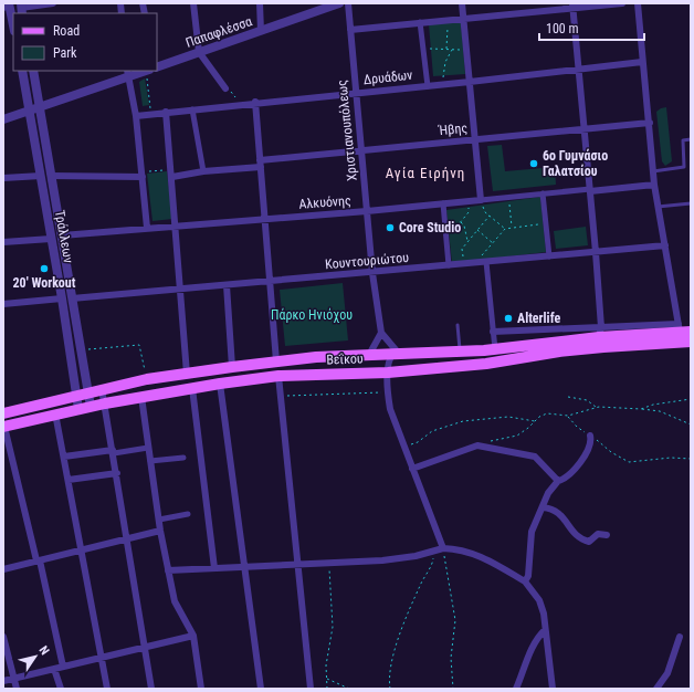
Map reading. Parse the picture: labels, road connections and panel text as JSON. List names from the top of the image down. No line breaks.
{"streets":{"main road":["Βεΐκου"],"street":["Παπαφλέσσα","Δρυάδων","Ήβης","Χριστιανουπόλεως","Αλκυόνης","Τράλλεων","Κουντουριώτου"]},"crossings":[["Δρυάδων","Χριστιανουπόλεως"],["Ήβης","Χριστιανουπόλεως"],["Χριστιανουπόλεως","Αλκυόνης"],["Χριστιανουπόλεως","Κουντουριώτου"],["Αλκυόνης","Τράλλεων"],["Τράλλεων","Κουντουριώτου"],["Τράλλεων","Βεΐκου"]],"districts":["Αγία Ειρήνη"],"parks":["Πάρκο Ηνιόχου"],"places":["6ο Γυμνάσιο Γαλατσίου","Core Studio","20' Workout","Alterlife"],"legend":["Road","Park"],"scale_bar":"100 m","north":"top right"}
